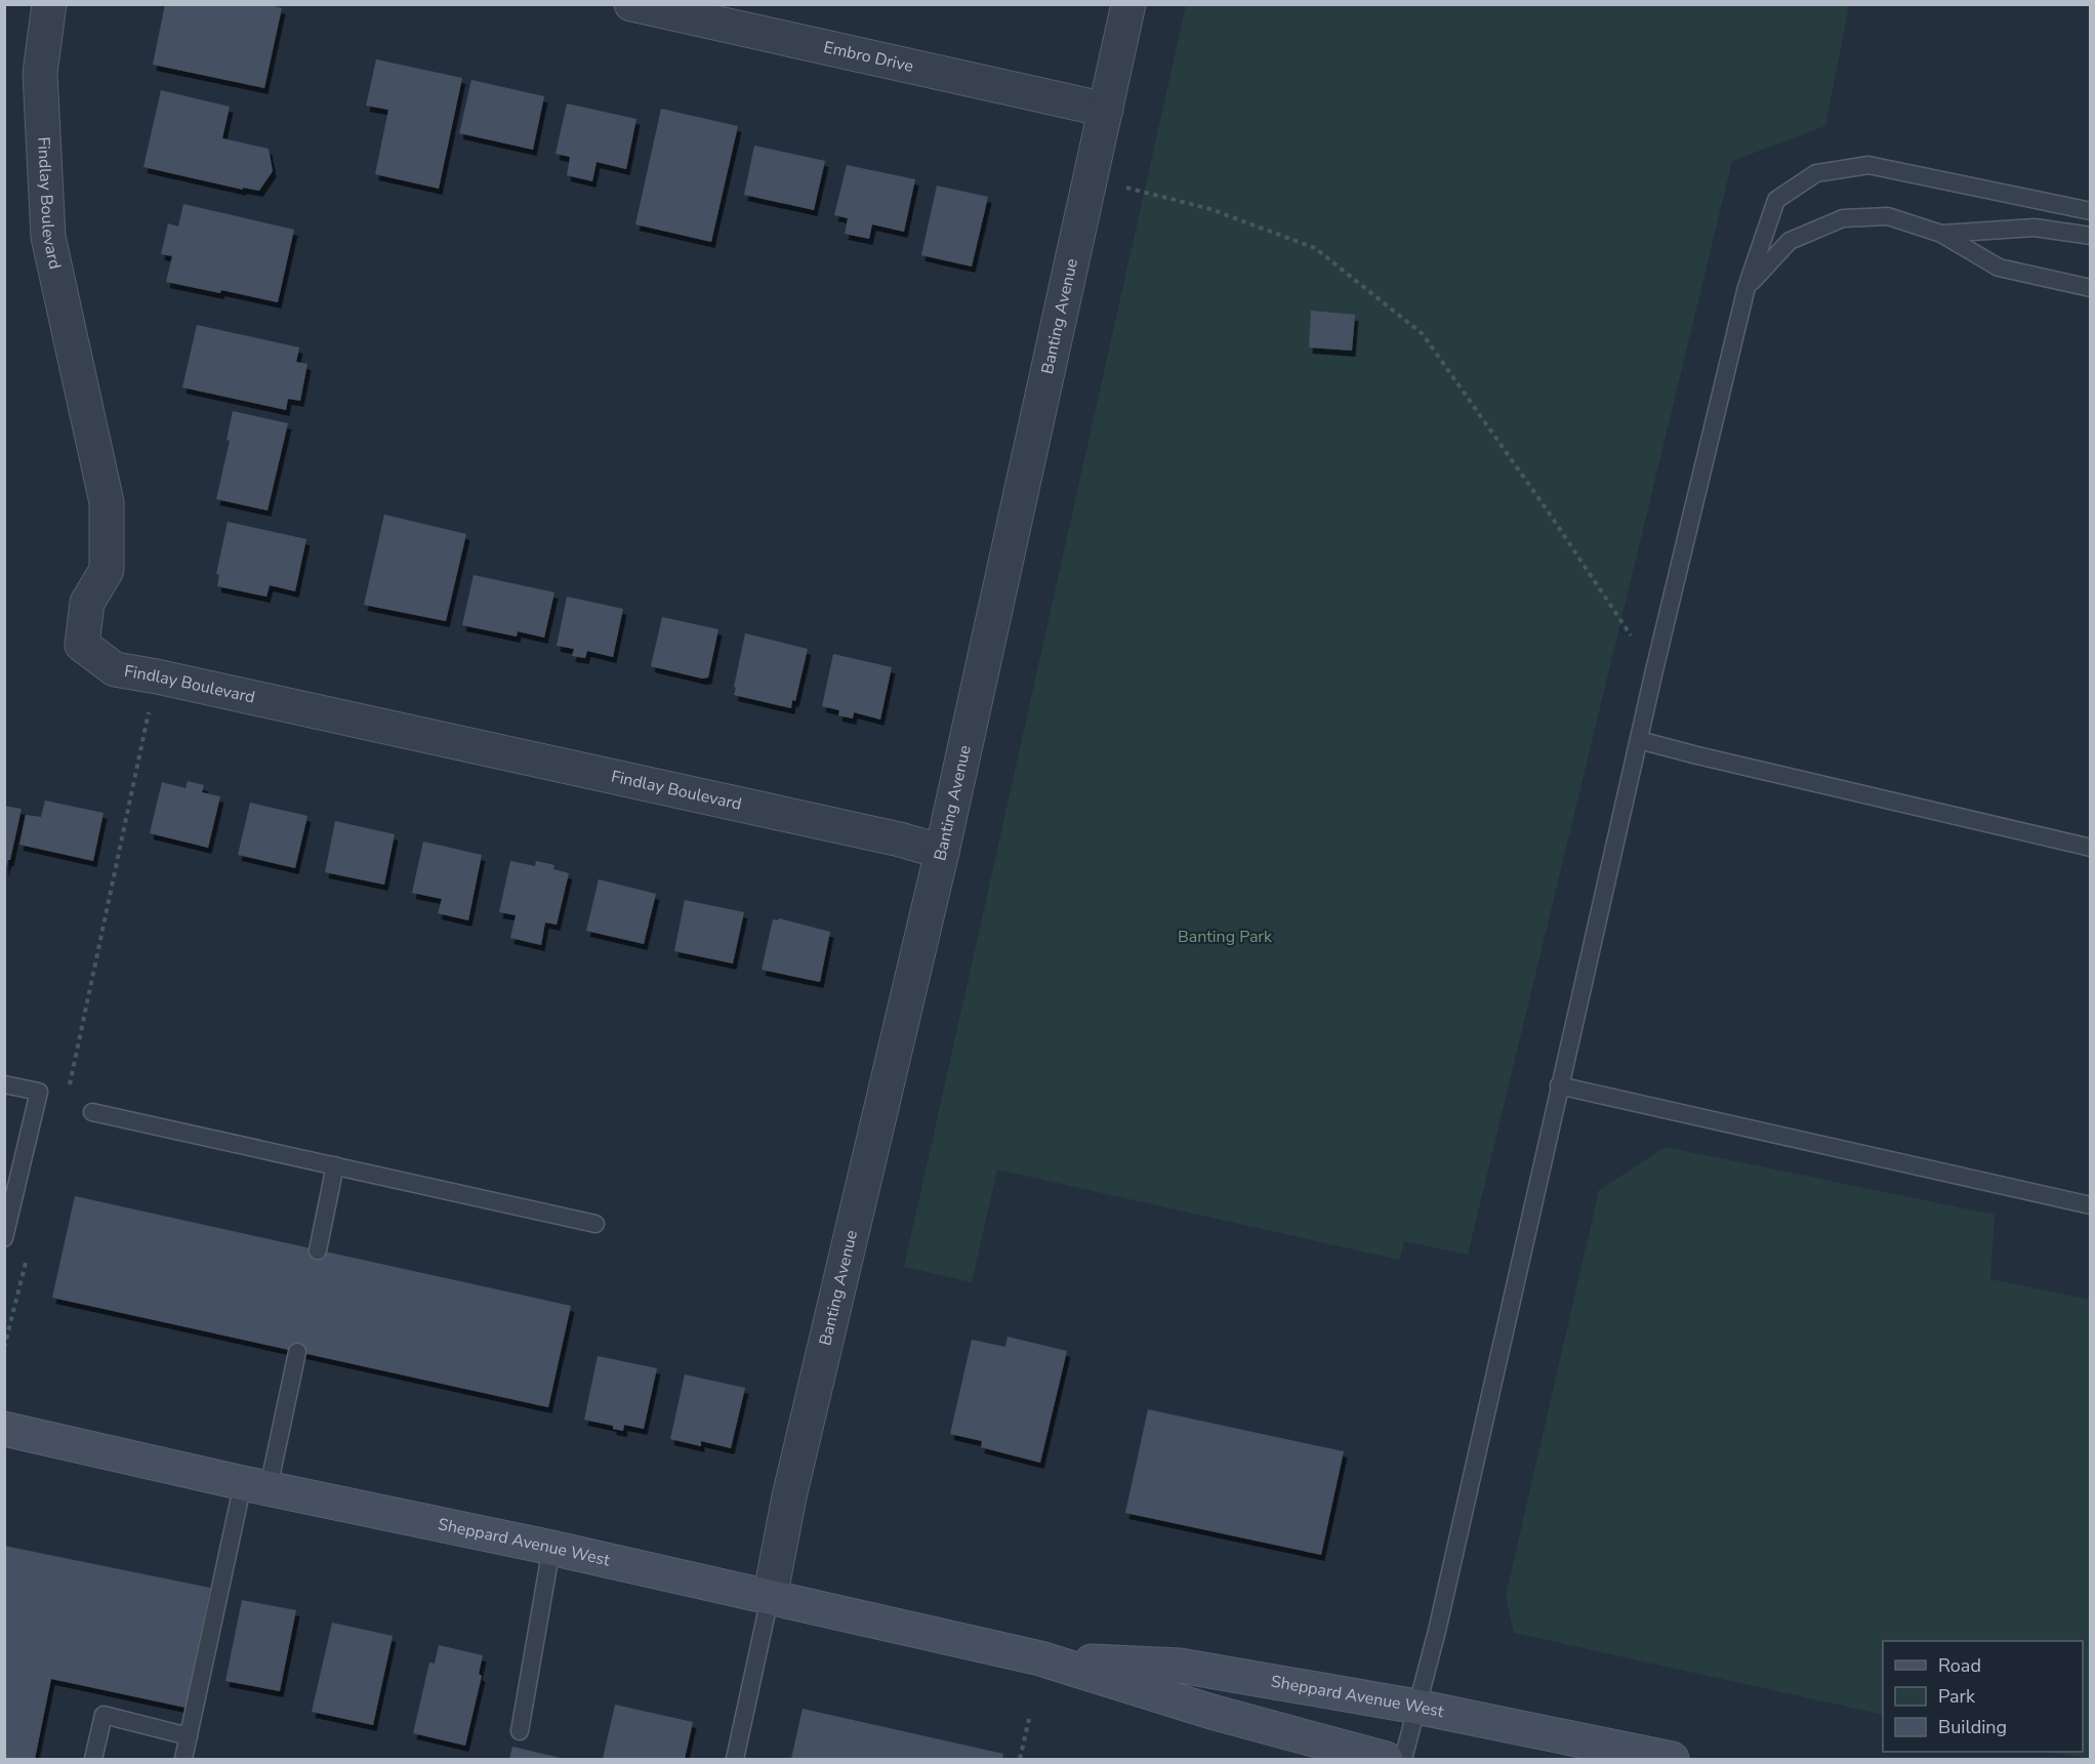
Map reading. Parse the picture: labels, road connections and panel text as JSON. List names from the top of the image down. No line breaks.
{"streets":{"main road":["Sheppard Avenue West"],"street":["Embro Drive","Findlay Boulevard","Banting Avenue"]},"crossings":[["Embro Drive","Banting Avenue"],["Findlay Boulevard","Banting Avenue"],["Banting Avenue","Sheppard Avenue West"]],"parks":["Banting Park"],"legend":["Road","Park","Building"]}
